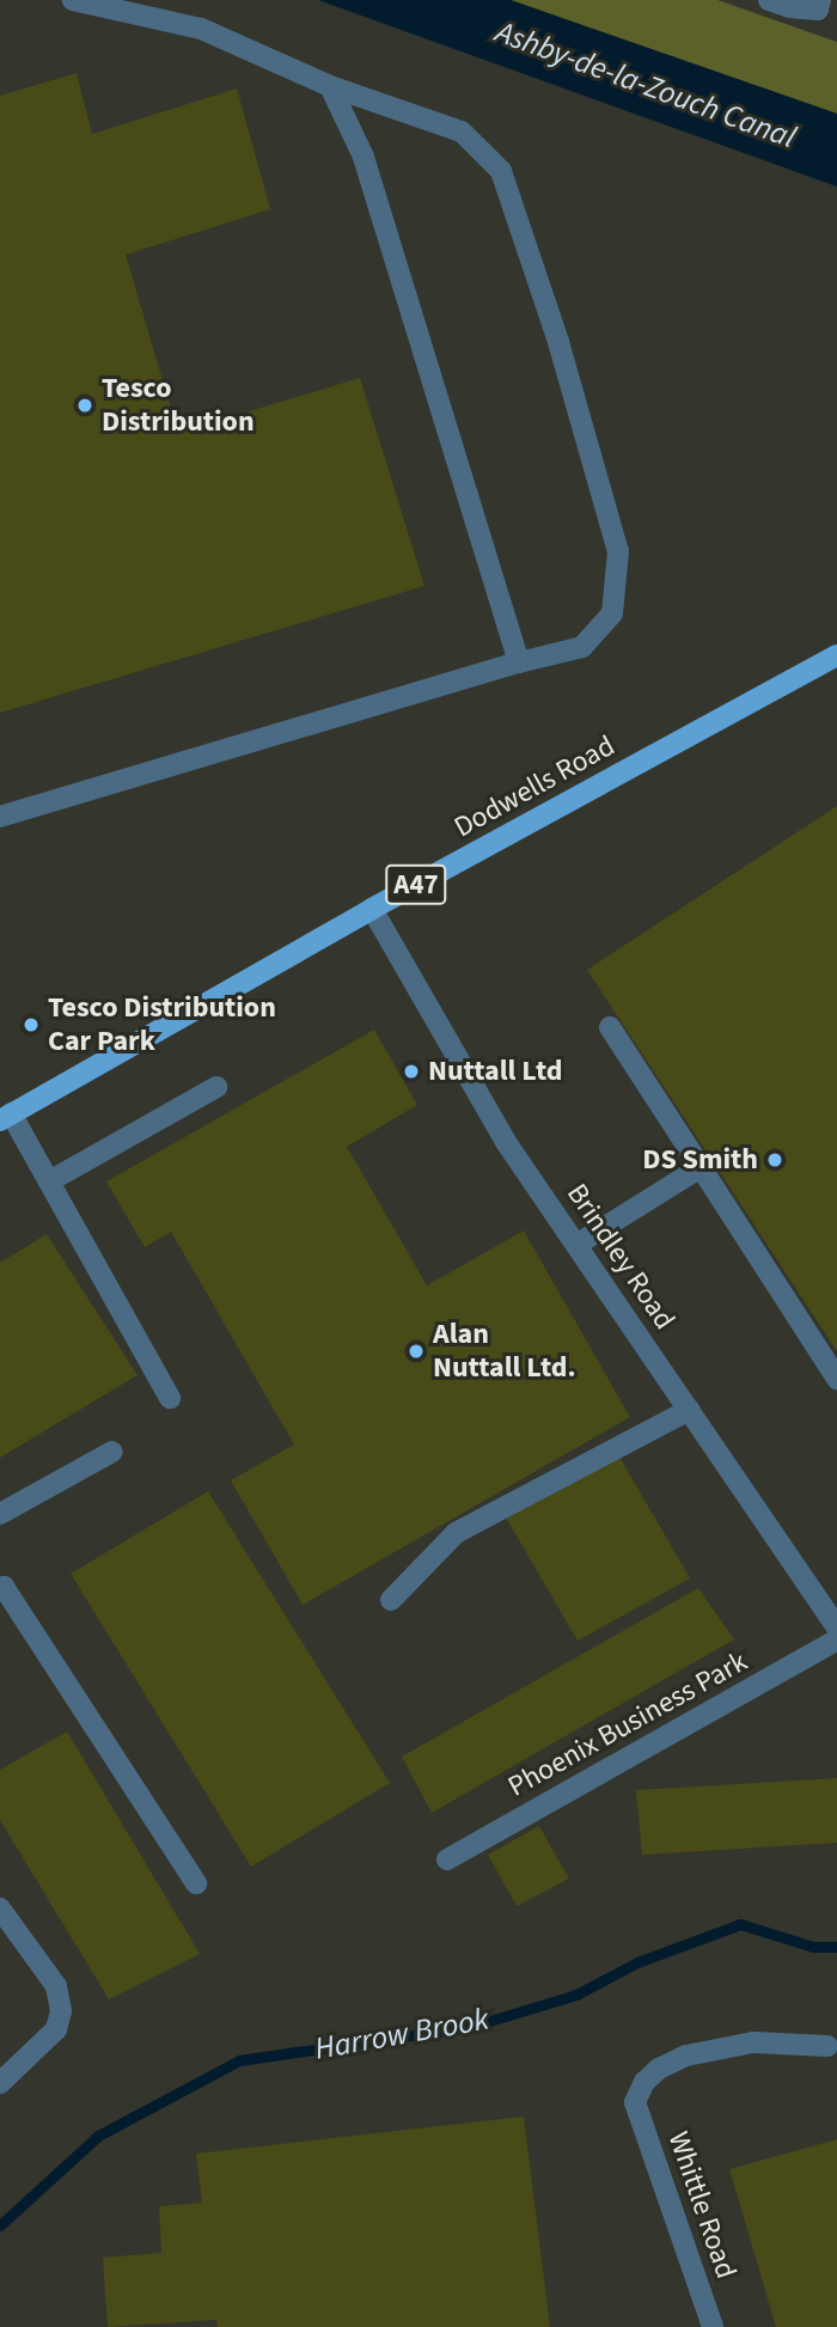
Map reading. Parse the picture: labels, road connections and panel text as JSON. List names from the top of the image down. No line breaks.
{"streets":{"main road":["Dodwells Road","A47"],"street":["Brindley Road","Phoenix Business Park","Whittle Road"]},"crossings":[["Dodwells Road","Brindley Road"]],"water":["Ashby-de-la-Zouch Canal","Harrow Brook"],"places":["Tesco Distribution","Tesco Distribution Car Park","Nuttall Ltd","DS Smith","Alan Nuttall Ltd."]}
